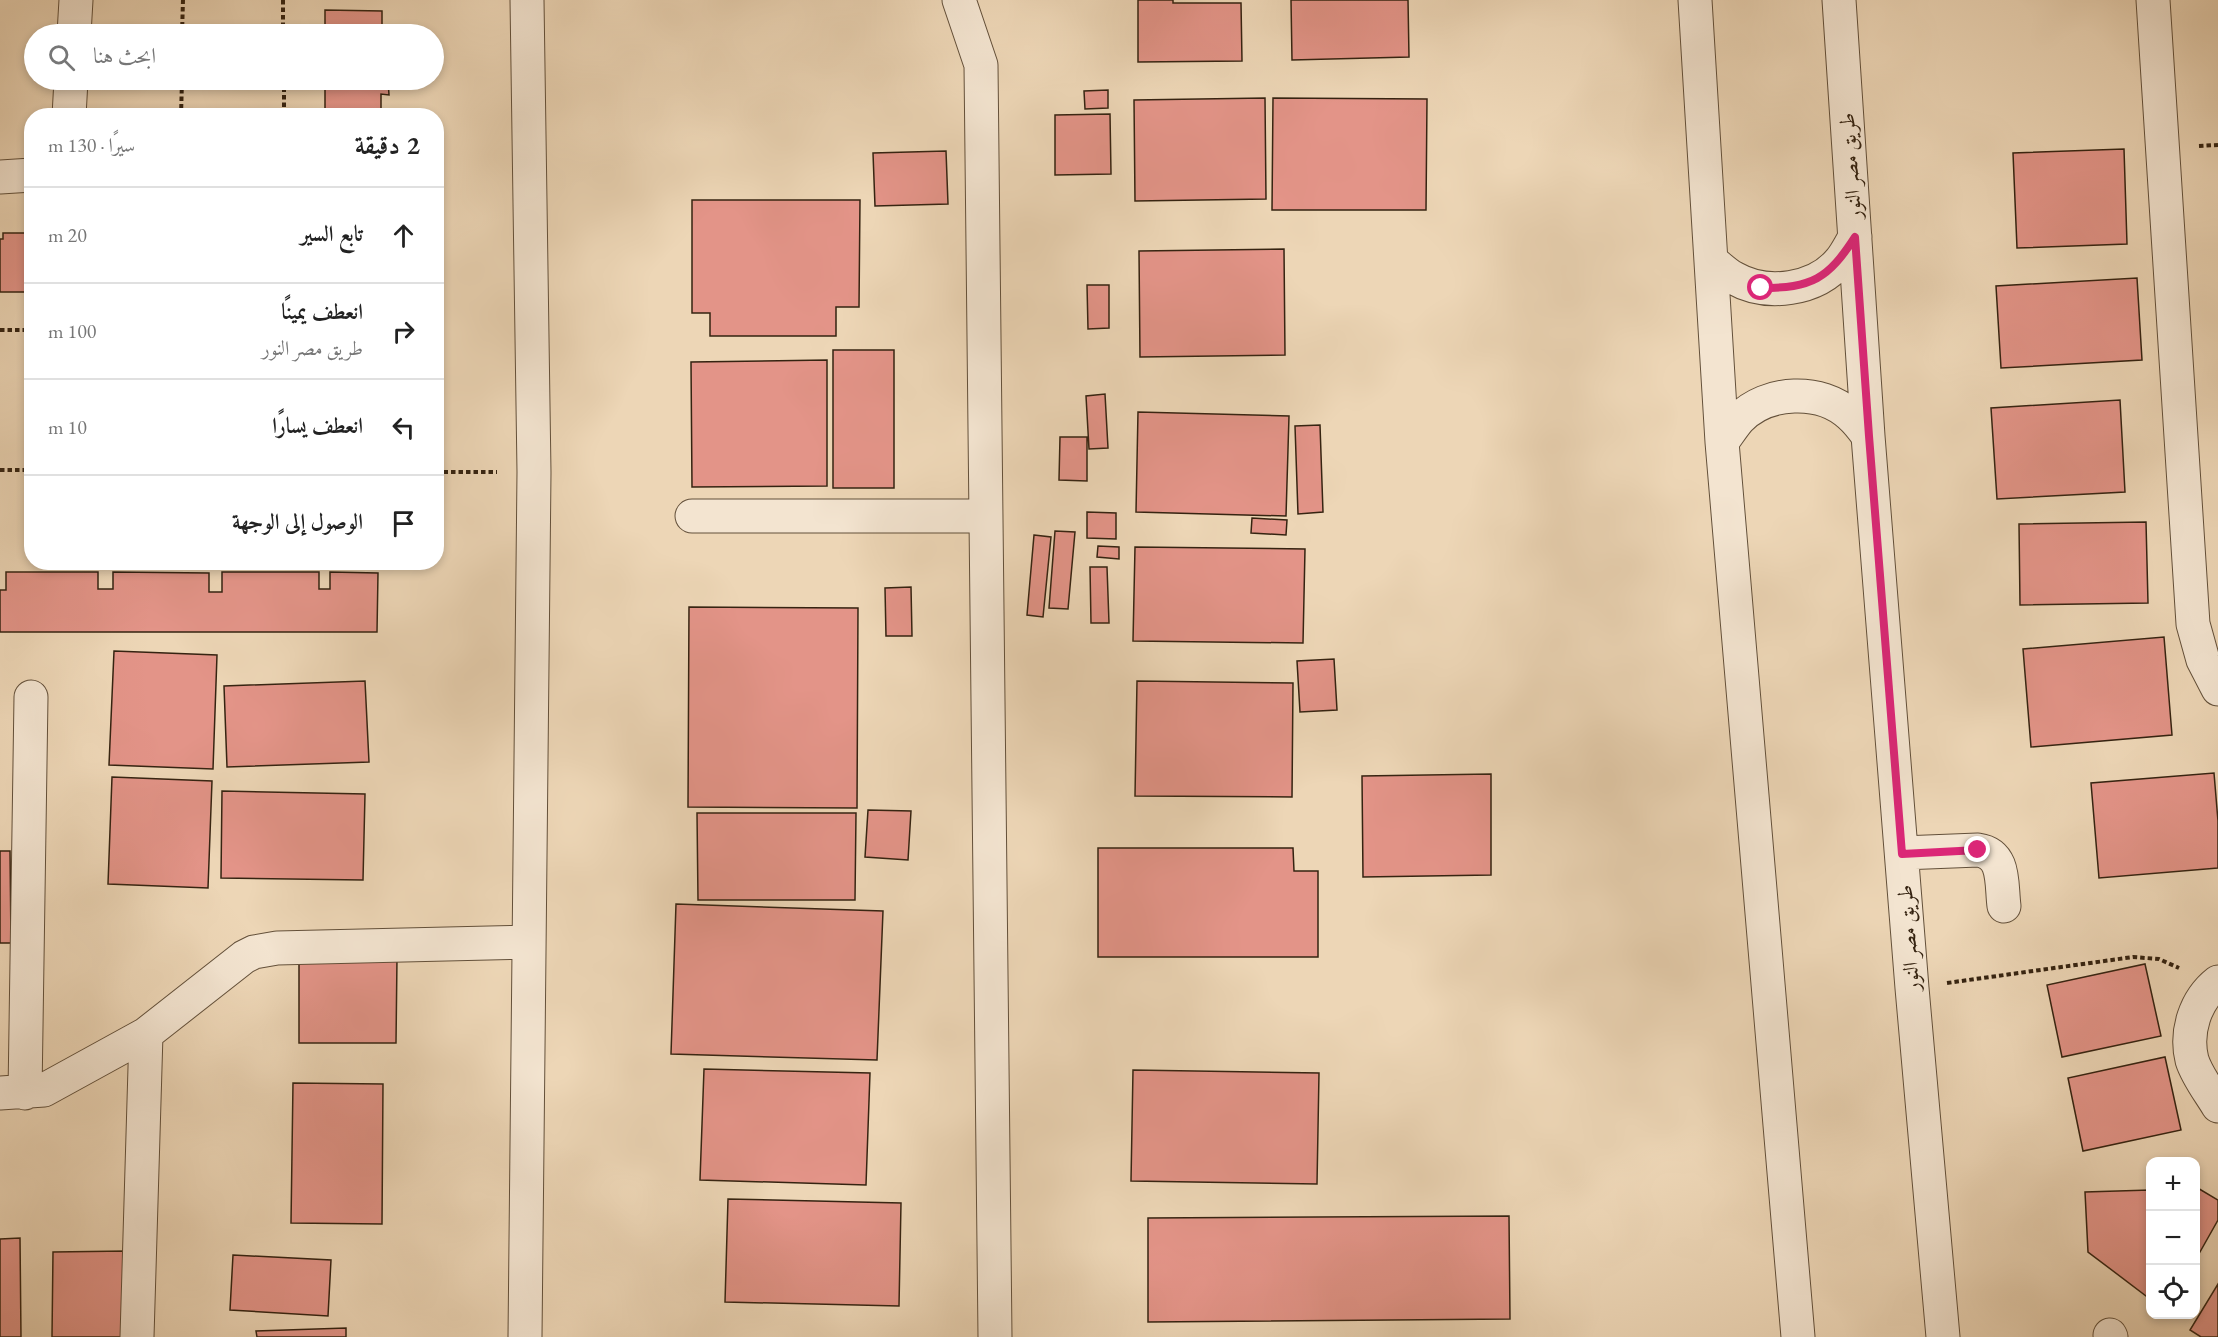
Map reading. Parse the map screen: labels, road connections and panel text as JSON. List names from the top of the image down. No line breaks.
{"streets":{"street":["طريق مصر النور"]},"page":{"search":"ابحث هنا","heading":["2 دقيقة","سيرًا · 130 m"],"list":[["تابع السير","20 m"],["انعطف يمينًا","طريق مصر النور","100 m"],["انعطف يسارًا","10 m"],"الوصول إلى الوجهة"],"map_buttons":["+","−"]}}
